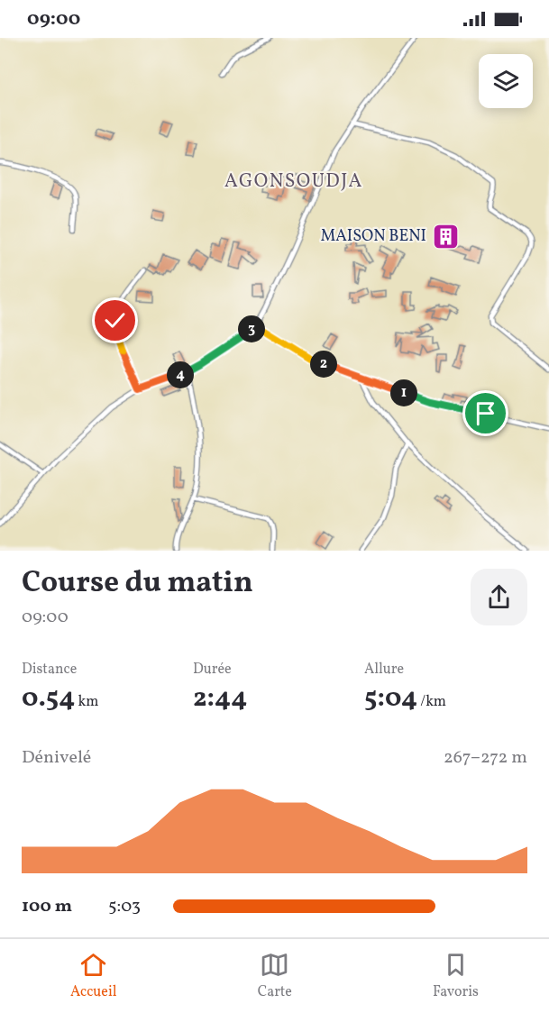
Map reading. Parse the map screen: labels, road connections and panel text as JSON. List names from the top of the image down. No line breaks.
{"districts":["AGONSOUDJA"],"places":{"building":["MAISON BENI"]},"page":{"status":"09:00","pins":["3","2","4","1"],"heading":["Course du matin","09:00"],"stats":[["Distance","0.54 km"],["Durée","2:44"],["Allure","5:04 /km"]],"chart":["Dénivelé","267–272 m"],"list":[{"name":"100 m","note":"5:03"}],"tabs":["Accueil","Carte","Favoris"]}}
